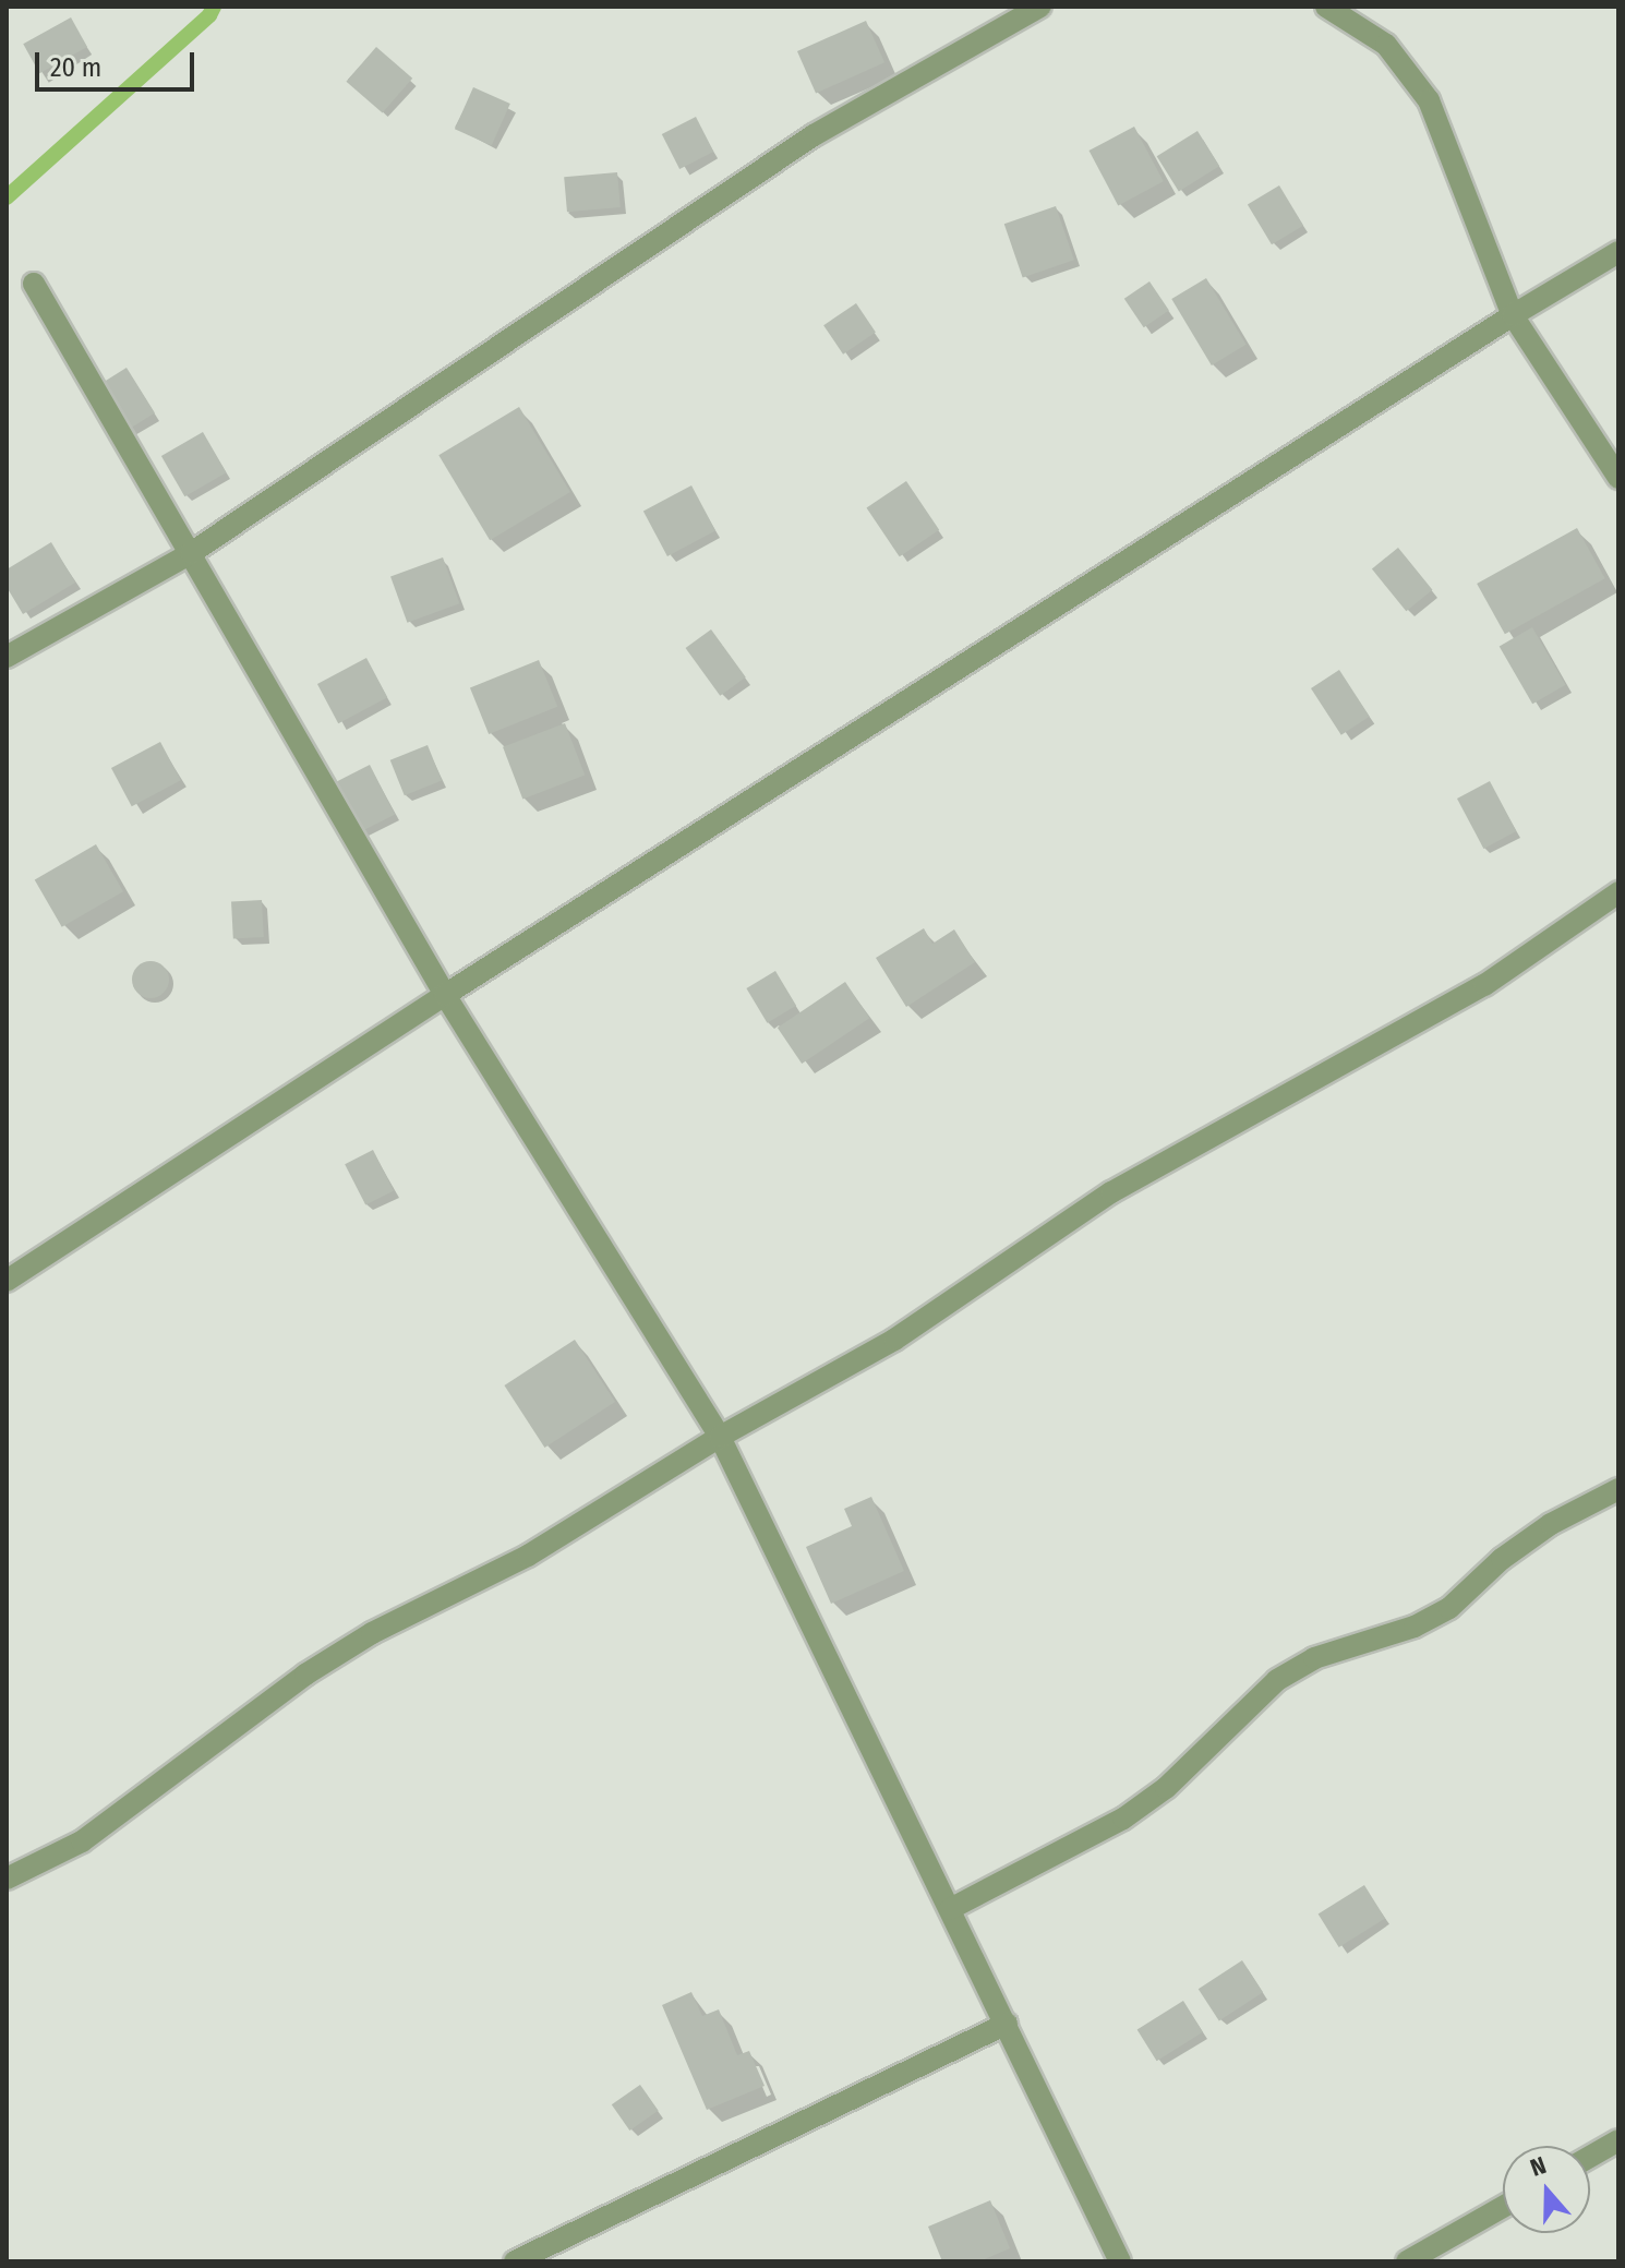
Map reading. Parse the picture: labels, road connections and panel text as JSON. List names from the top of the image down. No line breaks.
{"scale_bar":"20 m","north":"top"}
